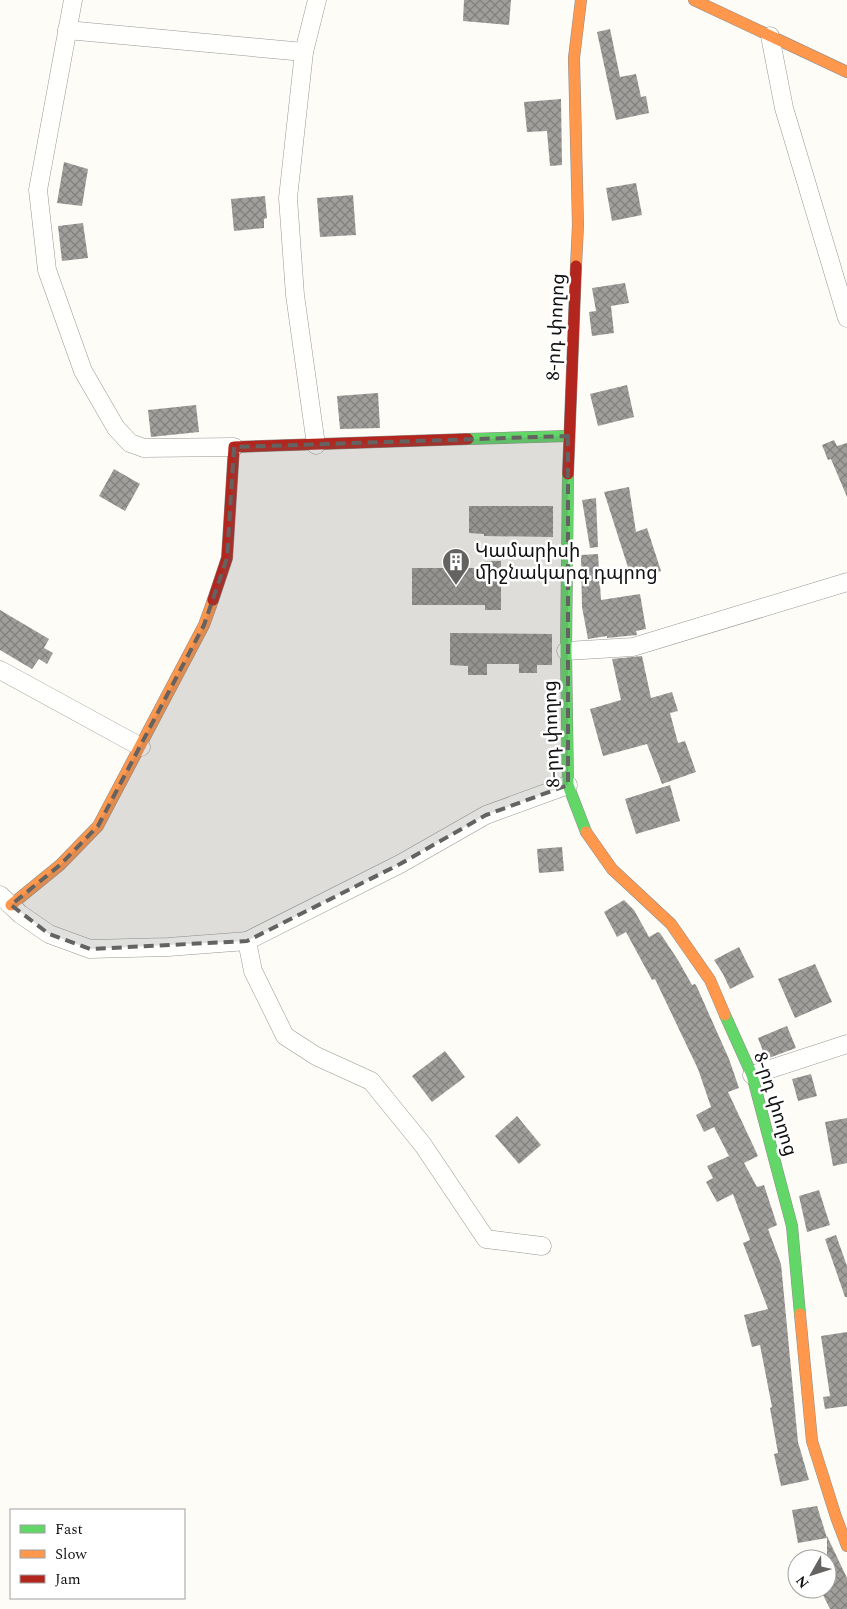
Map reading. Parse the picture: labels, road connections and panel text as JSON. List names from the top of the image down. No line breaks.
{"streets":{"street":["8-րդ փողոց"]},"places":{"building":["Կամարիսի միջնակարգ դպրոց"]},"legend":["Fast","Slow","Jam"],"north":"bottom left"}
